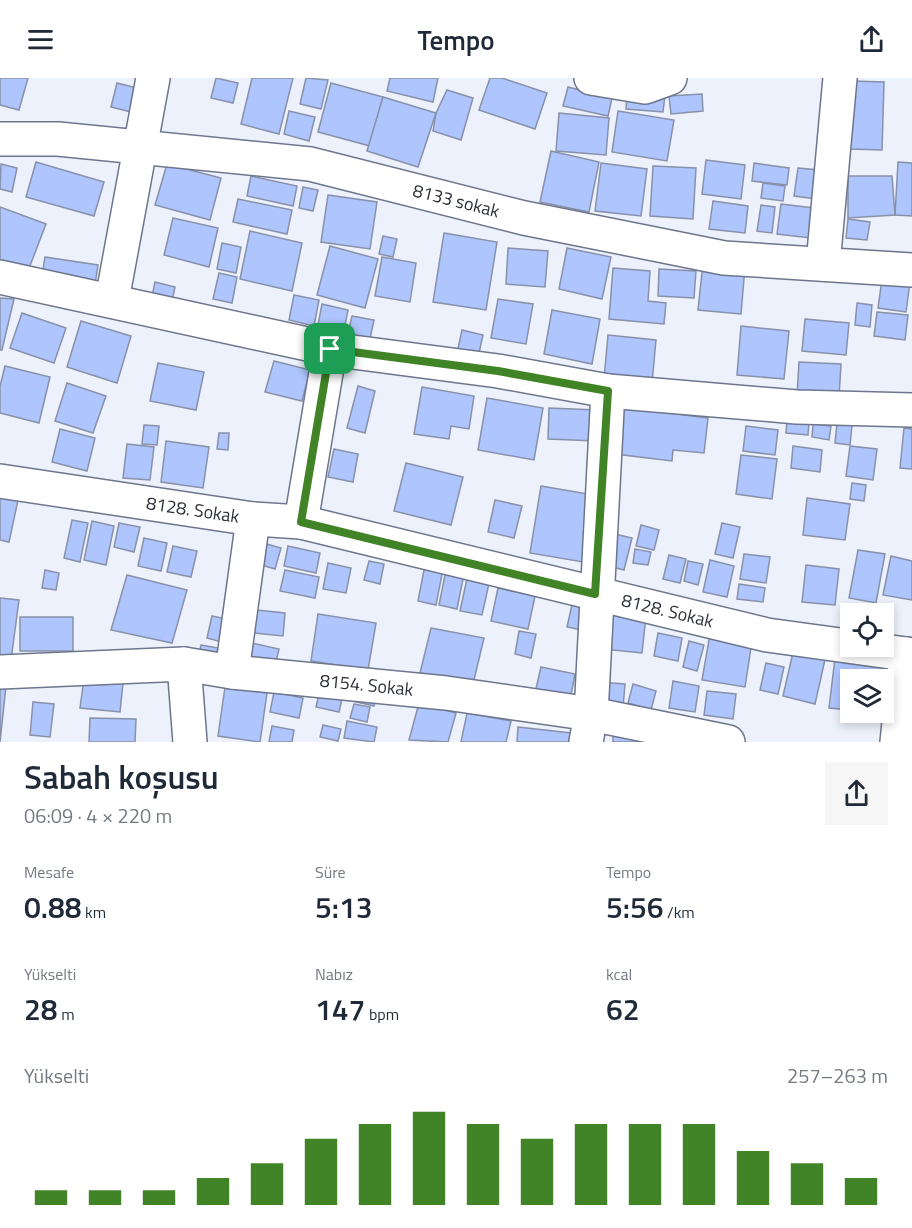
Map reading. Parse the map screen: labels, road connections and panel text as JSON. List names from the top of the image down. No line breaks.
{"streets":{"street":["8133 sokak","8128. Sokak","8154. Sokak"]},"page":{"header":"Tempo","heading":["Sabah koşusu","06:09 · 4 × 220 m"],"stats":[["Mesafe","0.88 km"],["Süre","5:13"],["Tempo","5:56 /km"],["Yükselti","28 m"],["Nabız","147 bpm"],["kcal","62"]],"chart":["Yükselti","257–263 m"]}}
